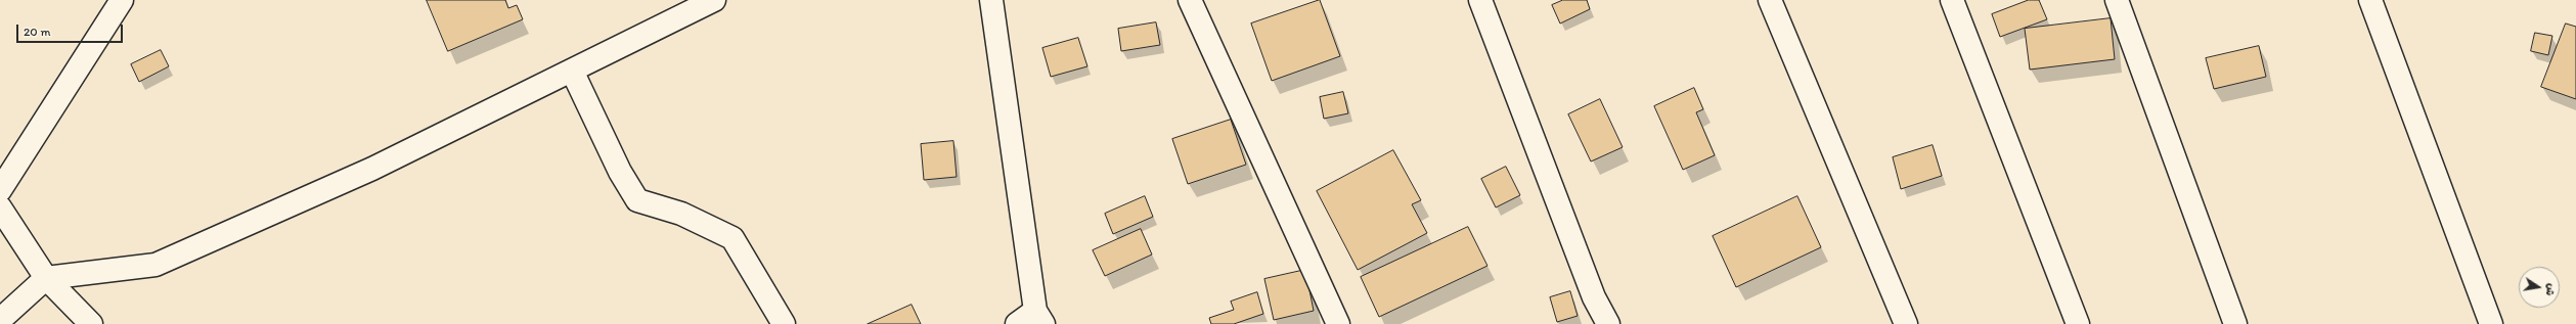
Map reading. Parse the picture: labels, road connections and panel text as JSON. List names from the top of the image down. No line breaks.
{"scale_bar":"20 m","north":"right"}
